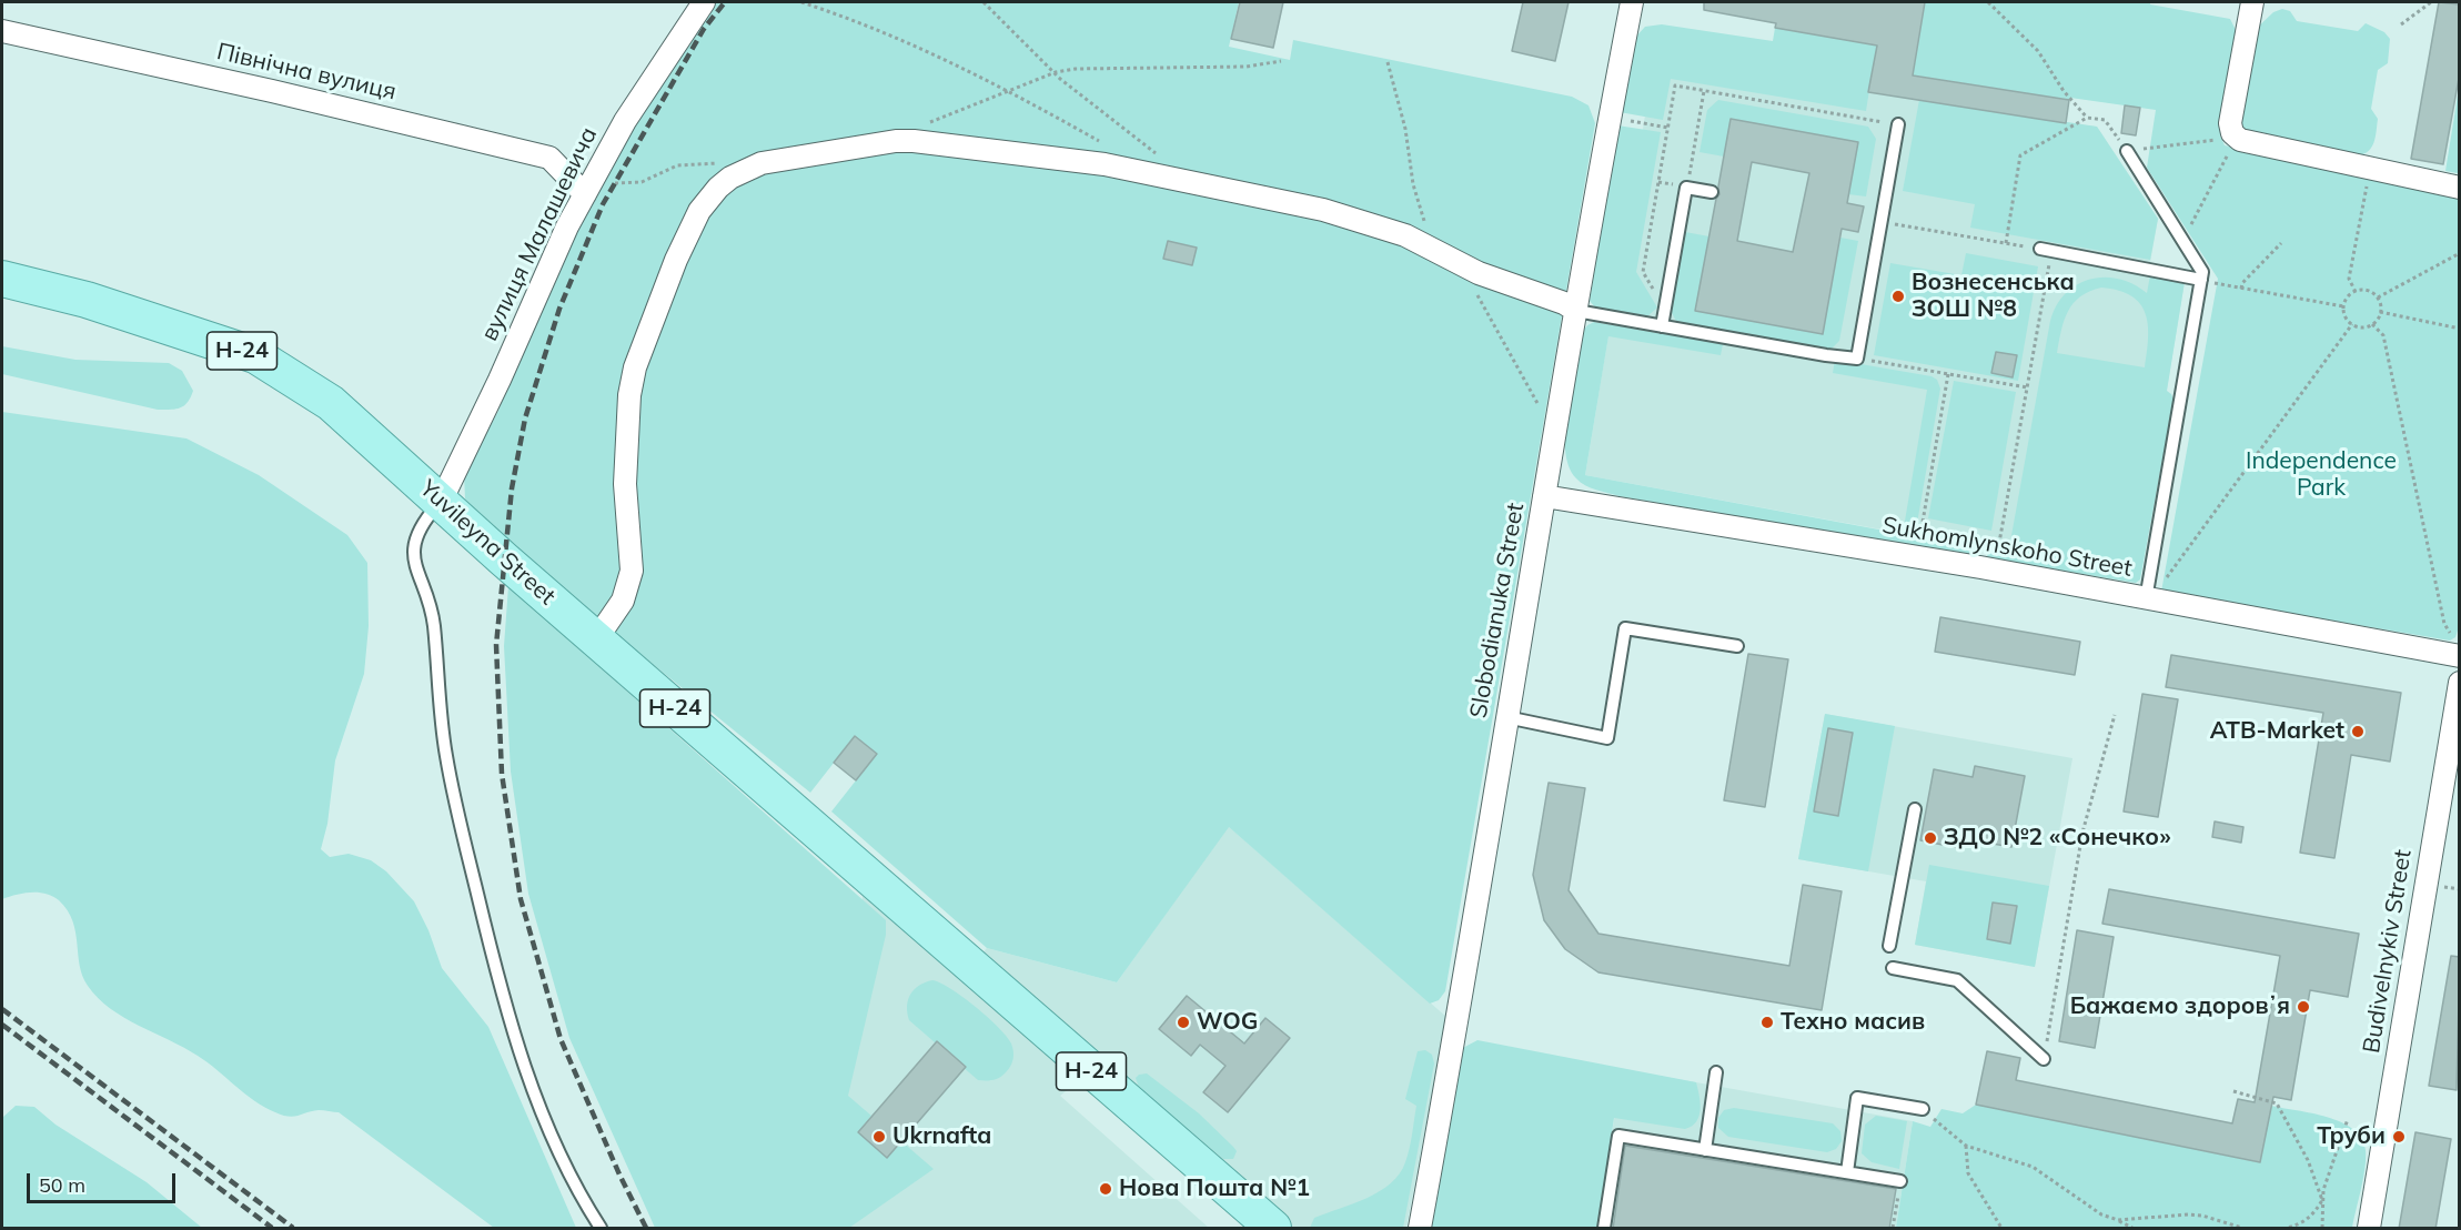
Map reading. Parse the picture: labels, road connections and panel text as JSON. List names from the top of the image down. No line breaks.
{"streets":{"main road":["Н-24","Yuvileyna Street"],"street":["Північна вулиця","вулиця Малашевича","Sukhomlynskoho Street","Slobodianuka Street","Budivelnykiv Street"]},"crossings":[["Північна вулиця","вулиця Малашевича"],["вулиця Малашевича","Yuvileyna Street"],["Sukhomlynskoho Street","Slobodianuka Street"]],"parks":["Independence Park"],"places":["Вознесенська ЗОШ №8","ATB-Market","ЗДО №2 «Сонечко»","Бажаємо здоровʼя","WOG","Техно масив","Ukrnafta","Труби","Нова Пошта №1"],"scale_bar":"50 m"}
